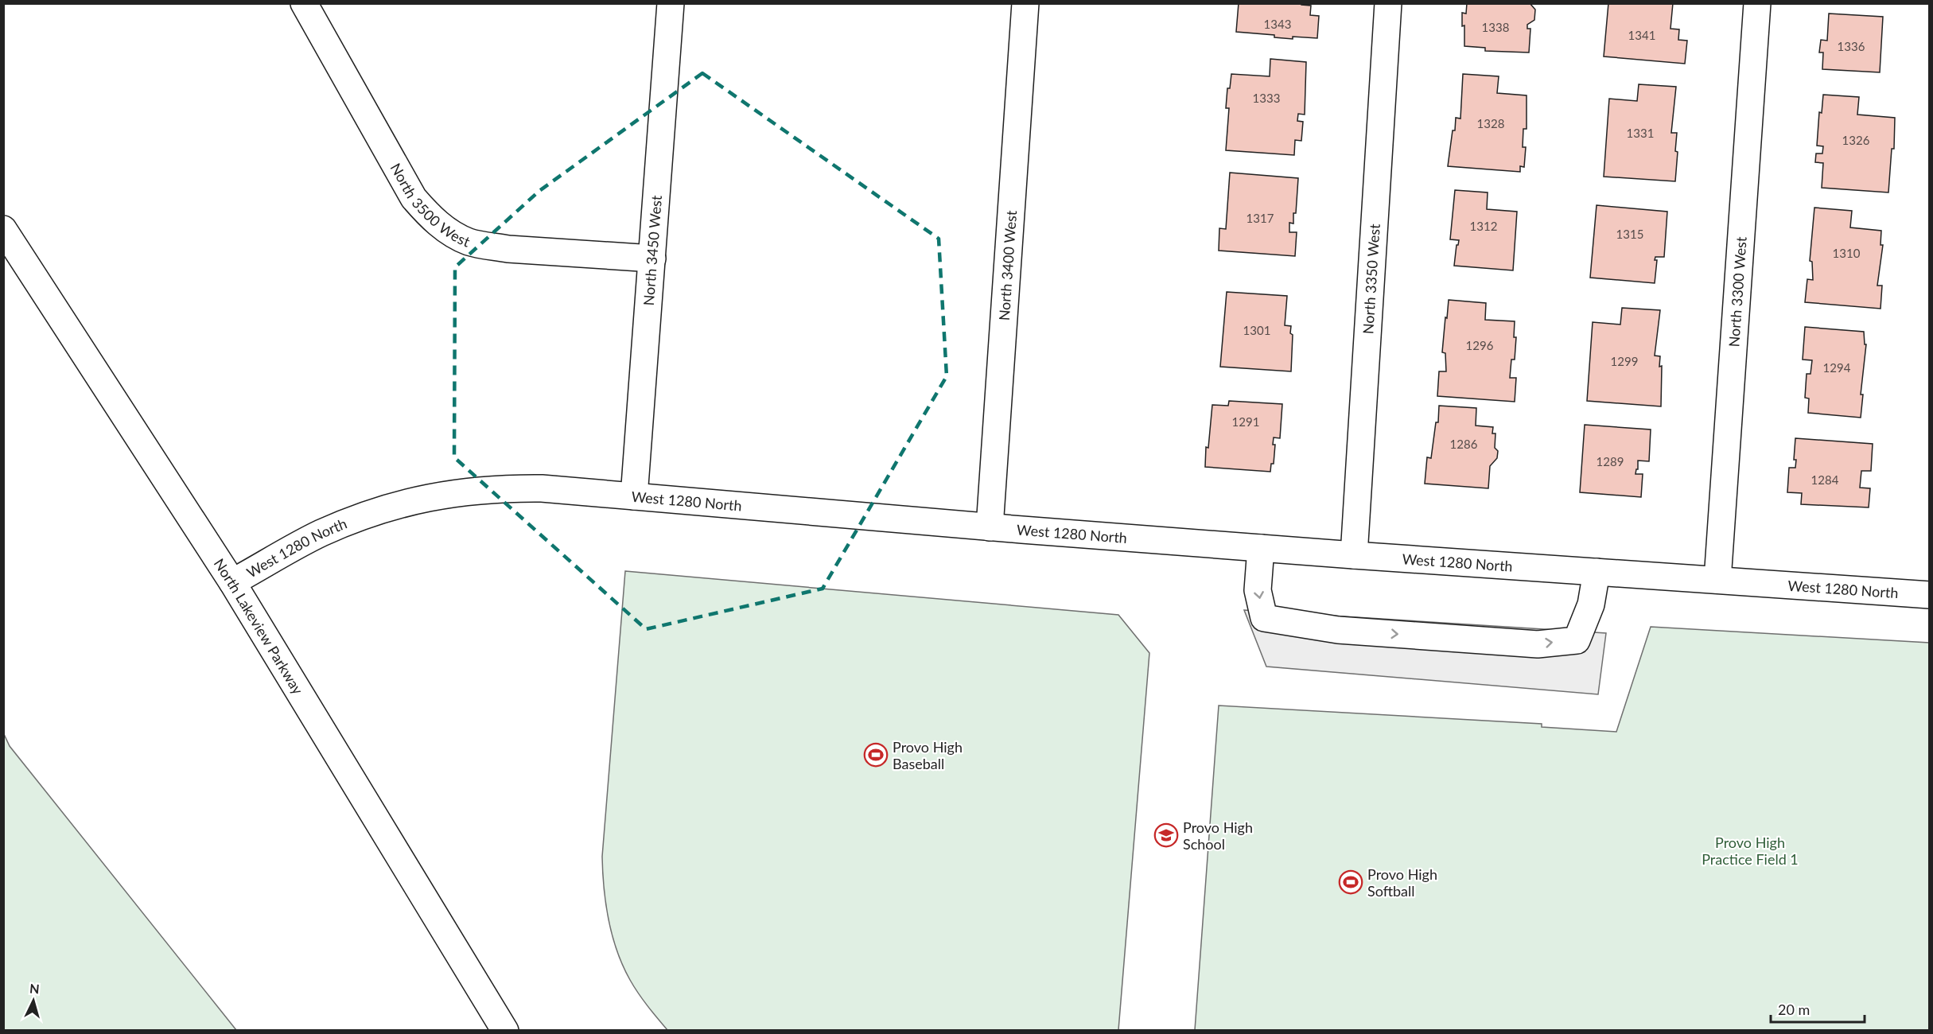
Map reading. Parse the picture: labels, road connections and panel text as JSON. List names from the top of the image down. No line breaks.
{"streets":{"street":["North 3500 West","North 3450 West","North 3400 West","North 3350 West","North 3300 West","West 1280 North","North Lakeview Parkway"]},"crossings":[["North 3500 West","North 3450 West"],["North 3450 West","West 1280 North"],["North 3400 West","West 1280 North"],["North 3350 West","West 1280 North"],["North 3300 West","West 1280 North"],["West 1280 North","North Lakeview Parkway"]],"parks":["Provo High Practice Field 1"],"places":{"sports":["Provo High Baseball","Provo High Softball"],"school or university":["Provo High School"]},"house_numbers":["1343","1338","1341","1336","1333","1328","1331","1326","1317","1312","1315","1310","1301","1296","1299","1294","1291","1286","1289","1284"],"scale_bar":"20 m","north":"top"}
